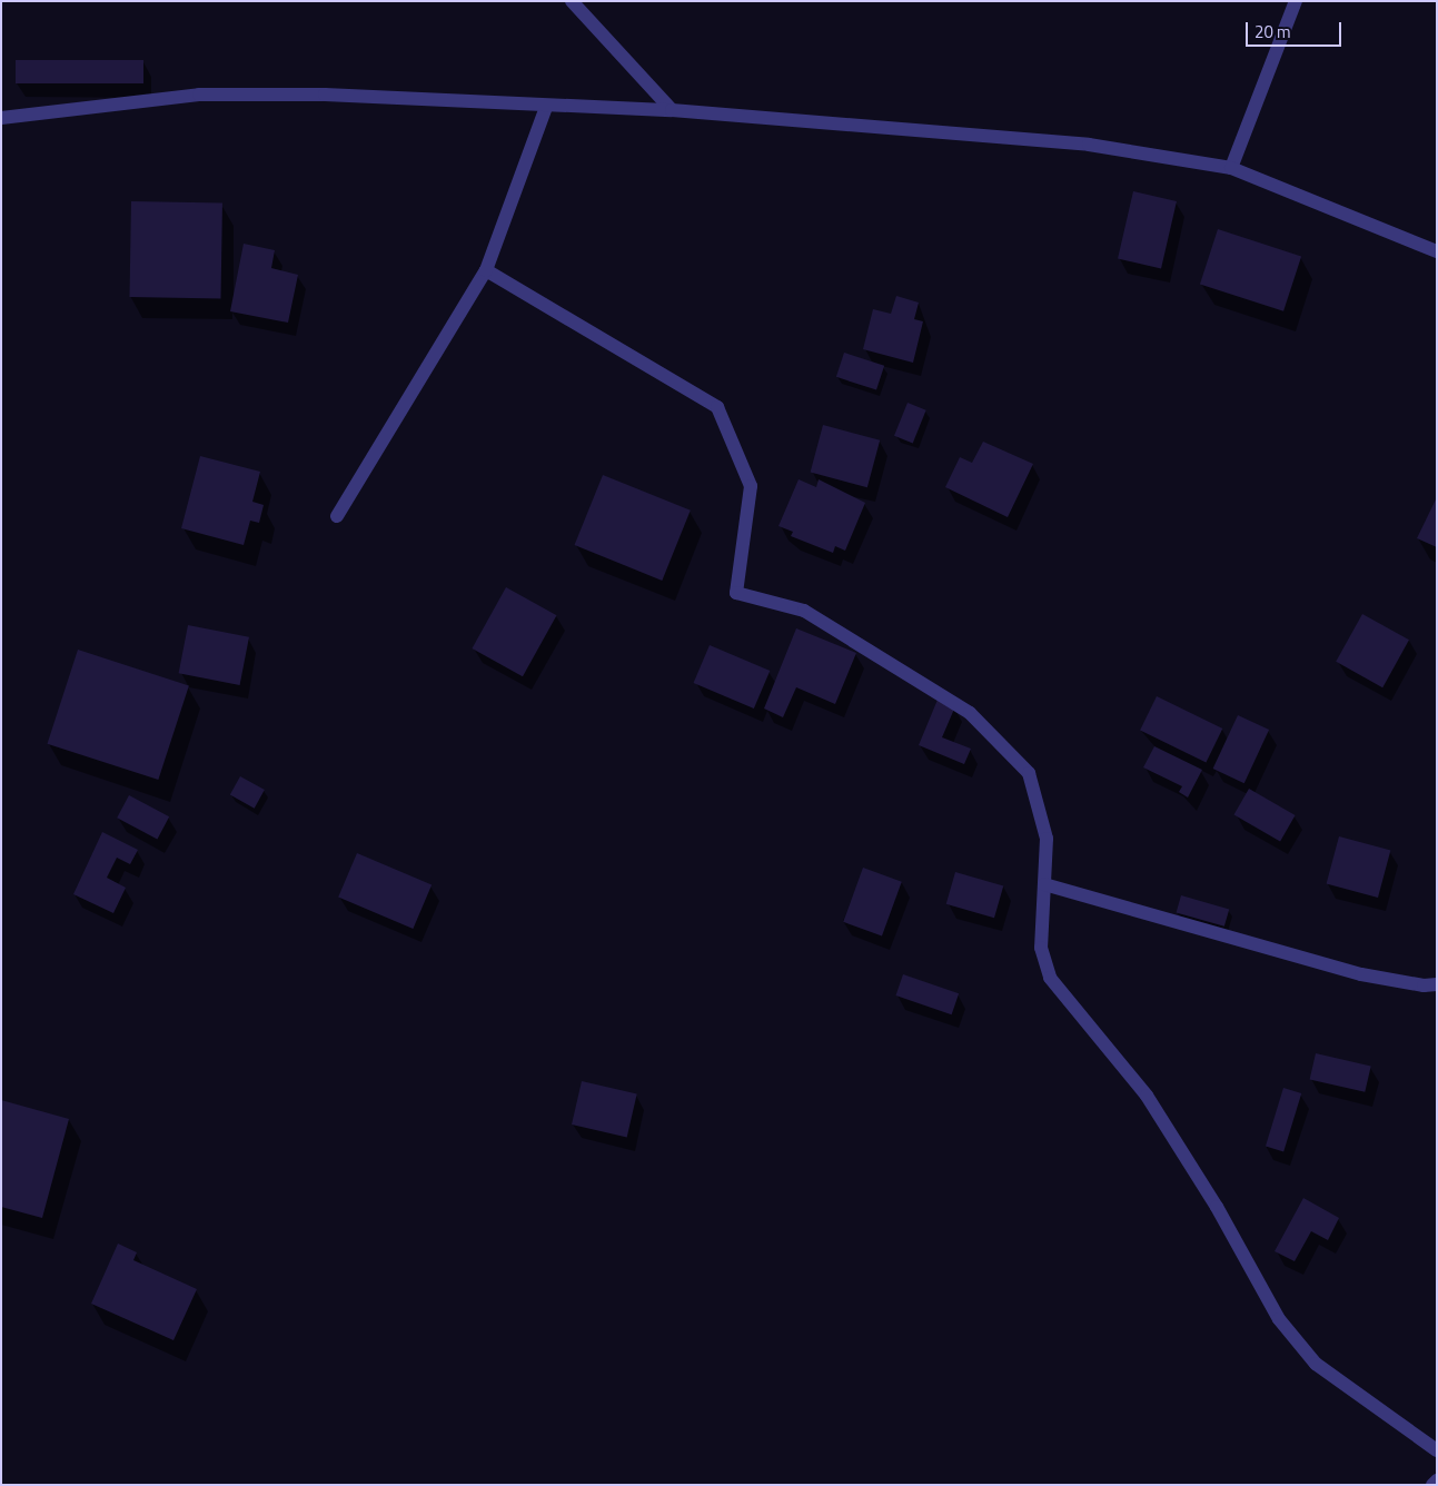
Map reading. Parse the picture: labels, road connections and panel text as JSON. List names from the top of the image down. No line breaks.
{"scale_bar":"20 m"}
